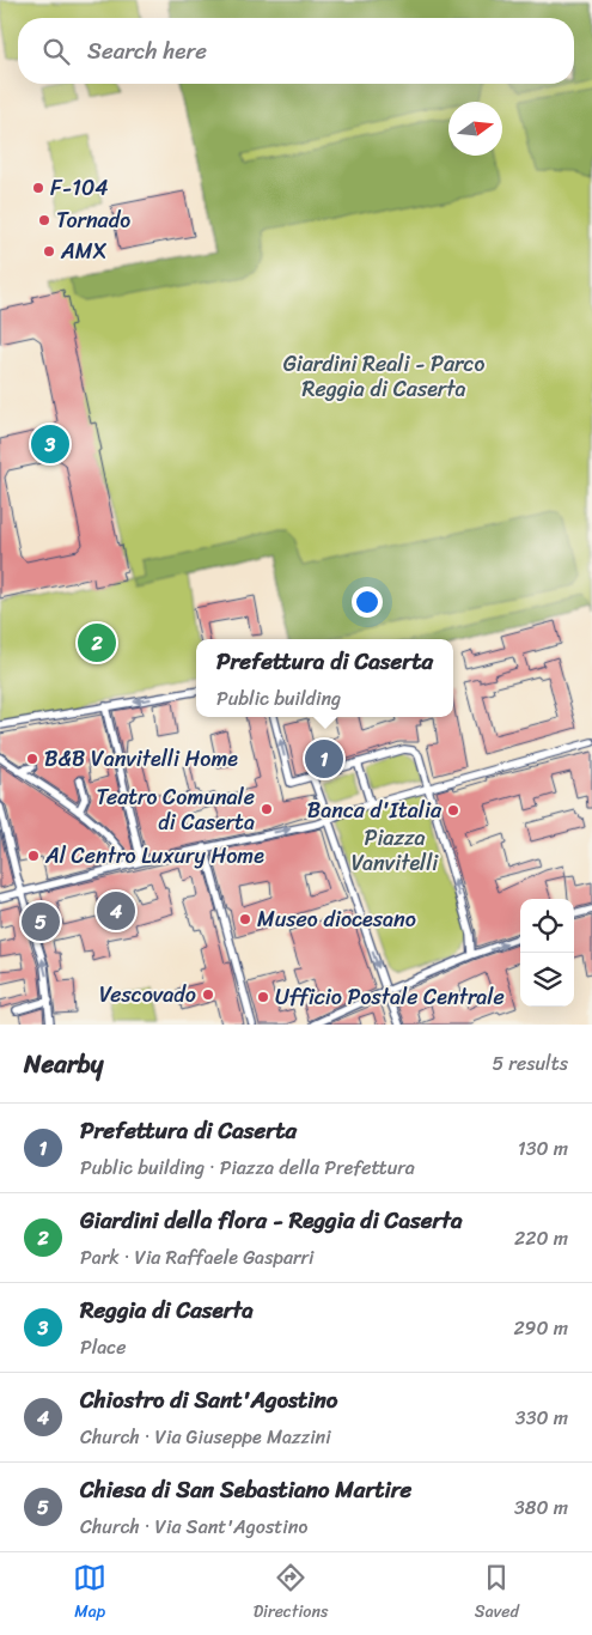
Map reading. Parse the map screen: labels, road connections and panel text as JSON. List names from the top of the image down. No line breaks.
{"parks":["Giardini Reali - Parco Reggia di Caserta","Piazza Vanvitelli"],"places":["F-104","Tornado","AMX","B&B Vanvitelli Home","Teatro Comunale di Caserta","Banca d'Italia","Al Centro Luxury Home","Museo diocesano","Vescovado","Ufficio Postale Centrale"],"north":"right","page":{"search":"Search here","pins":["3","2","1","4","5"],"popup":["Prefettura di Caserta","Public building"],"heading":["Nearby","5 results"],"list":[{"mark":"1","name":"Prefettura di Caserta","note":"Public building · Piazza della Prefettura","value":"130 m"},{"mark":"2","name":"Giardini della flora - Reggia di Caserta","note":"Park · Via Raffaele Gasparri","value":"220 m"},{"mark":"3","name":"Reggia di Caserta","note":"Place","value":"290 m"},{"mark":"4","name":"Chiostro di Sant'Agostino","note":"Church · Via Giuseppe Mazzini","value":"330 m"},{"mark":"5","name":"Chiesa di San Sebastiano Martire","note":"Church · Via Sant'Agostino","value":"380 m"}],"nav":["Map","Directions","Saved"]}}
